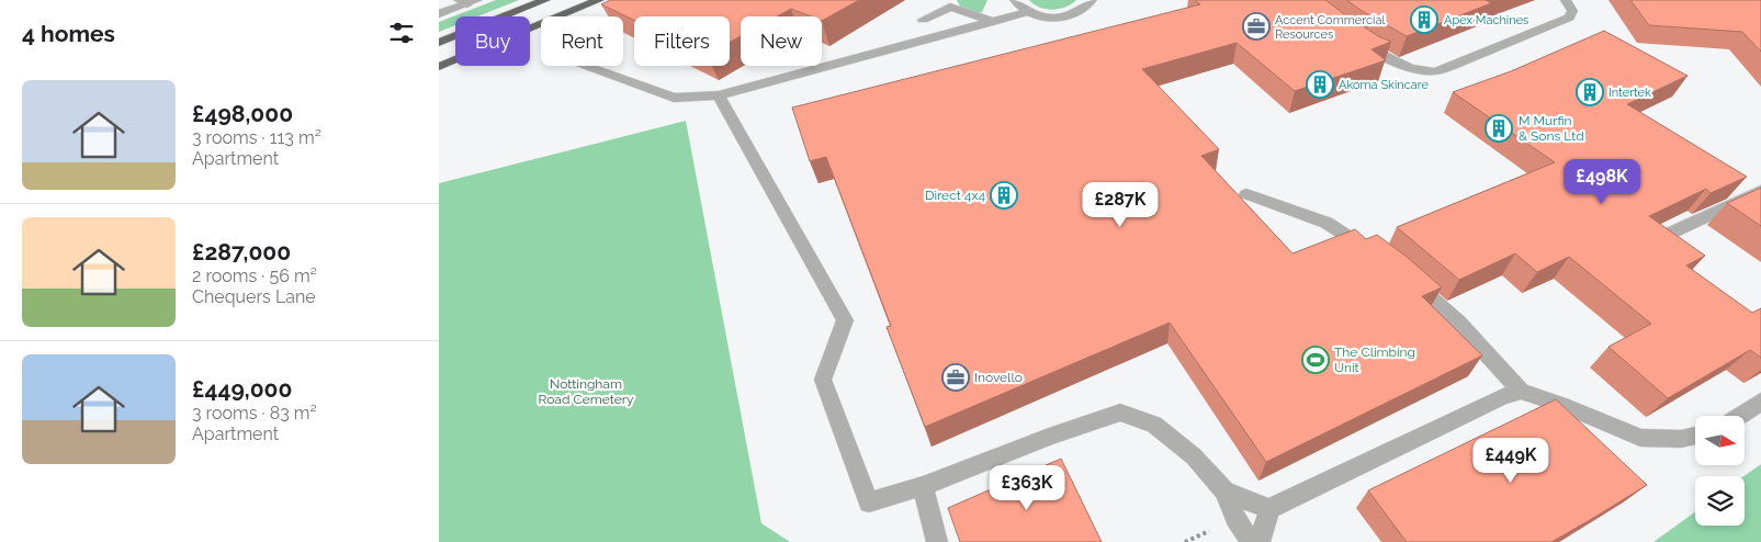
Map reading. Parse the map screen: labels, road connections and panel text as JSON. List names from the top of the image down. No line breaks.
{"parks":["Nottingham Road Cemetery"],"places":{"building":["Apex Machines","Akoma Skincare","Intertek","M Murfin & Sons Ltd","Direct 4x4"],"office":["Accent Commercial Resources","Inovello"],"sports":["The Climbing Unit"]},"north":"right","page":{"heading":"4 homes","chip":["Buy","Rent","Filters","New"],"list":[{"name":"£498,000","note":"3 rooms · 113 m² · Apartment"},{"name":"£287,000","note":"2 rooms · 56 m² · Chequers Lane"},{"name":"£449,000","note":"3 rooms · 83 m² · Apartment"}],"price":["£498K","£287K","£449K","£363K"]}}
